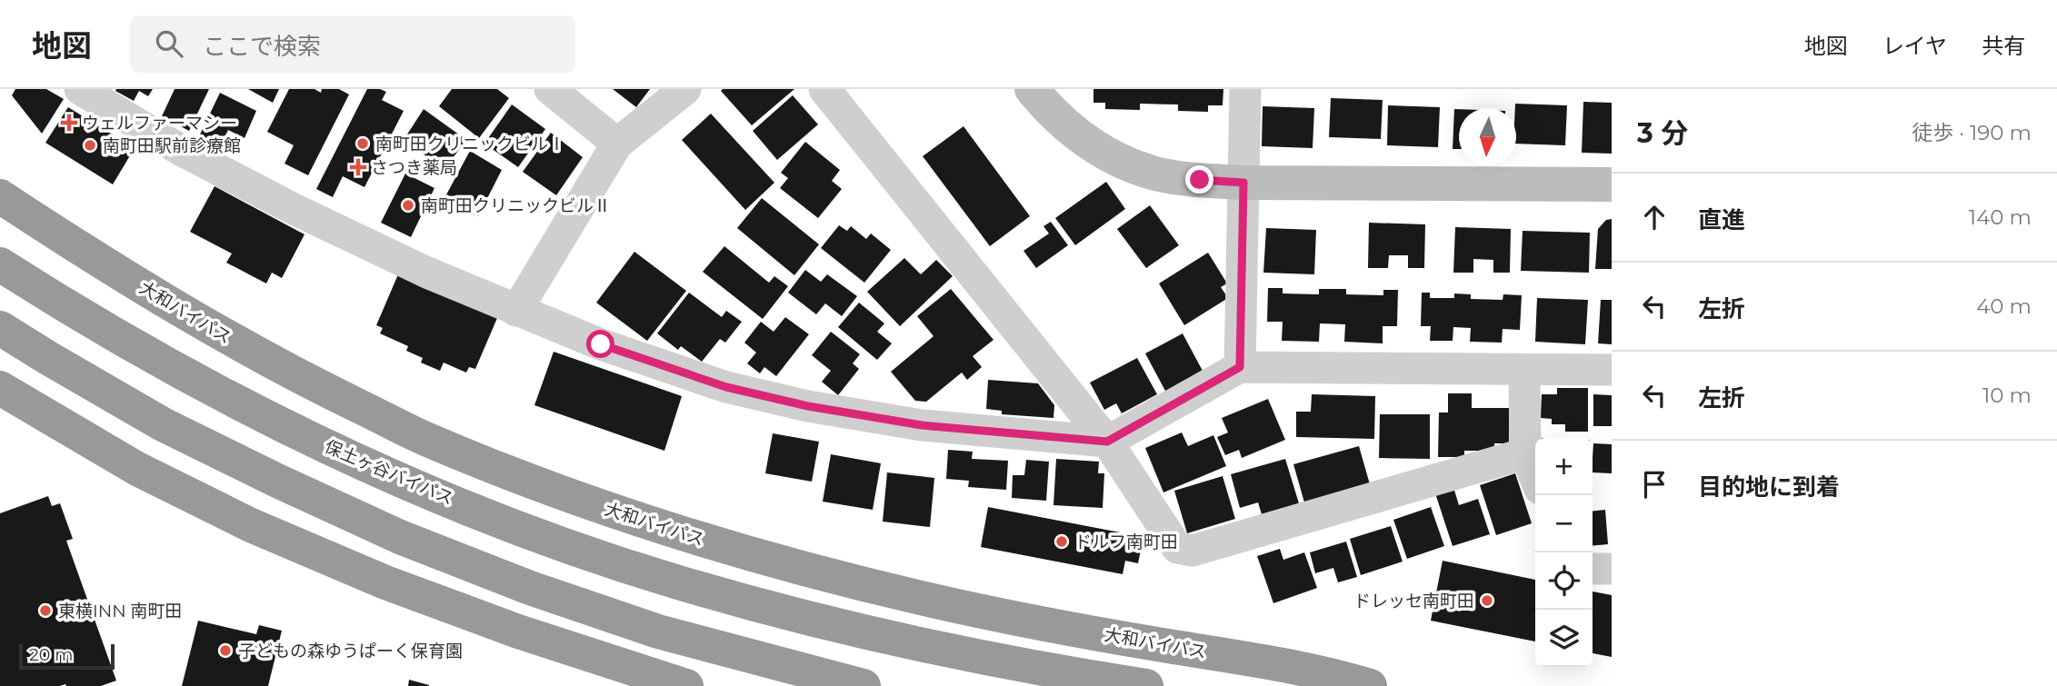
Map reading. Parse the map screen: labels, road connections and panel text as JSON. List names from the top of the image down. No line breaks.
{"streets":{"highway":["大和バイパス","保土ヶ谷バイパス"]},"places":{"health":["ウェルファーマシー","さつき薬局"],"other":["南町田クリニックビルⅠ","南町田駅前診療館","南町田クリニックビルⅡ","ドルフ南町田","ドレッセ南町田","東横INN 南町田","子どもの森ゆうぱーく保育園"]},"scale_bar":"20 m","north":"bottom","page":{"header":"地図","search":"ここで検索","nav":["地図","レイヤ","共有"],"heading":["3 分","徒歩 · 190 m"],"list":[["直進","140 m"],["左折","40 m"],["左折","10 m"],"目的地に到着"],"map_buttons":["+","−"],"scale":"20 m"}}
